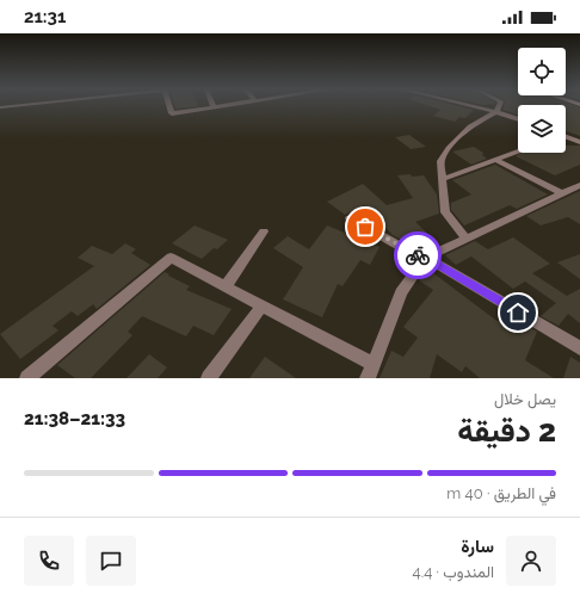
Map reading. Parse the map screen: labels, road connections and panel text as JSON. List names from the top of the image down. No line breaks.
{"page":{"status":"21:31","heading":["2 دقيقة","يصل خلال","21:33–21:38"],"panel":["سارة","المندوب · 4.4"],"bar":"في الطريق · 40 m"}}
